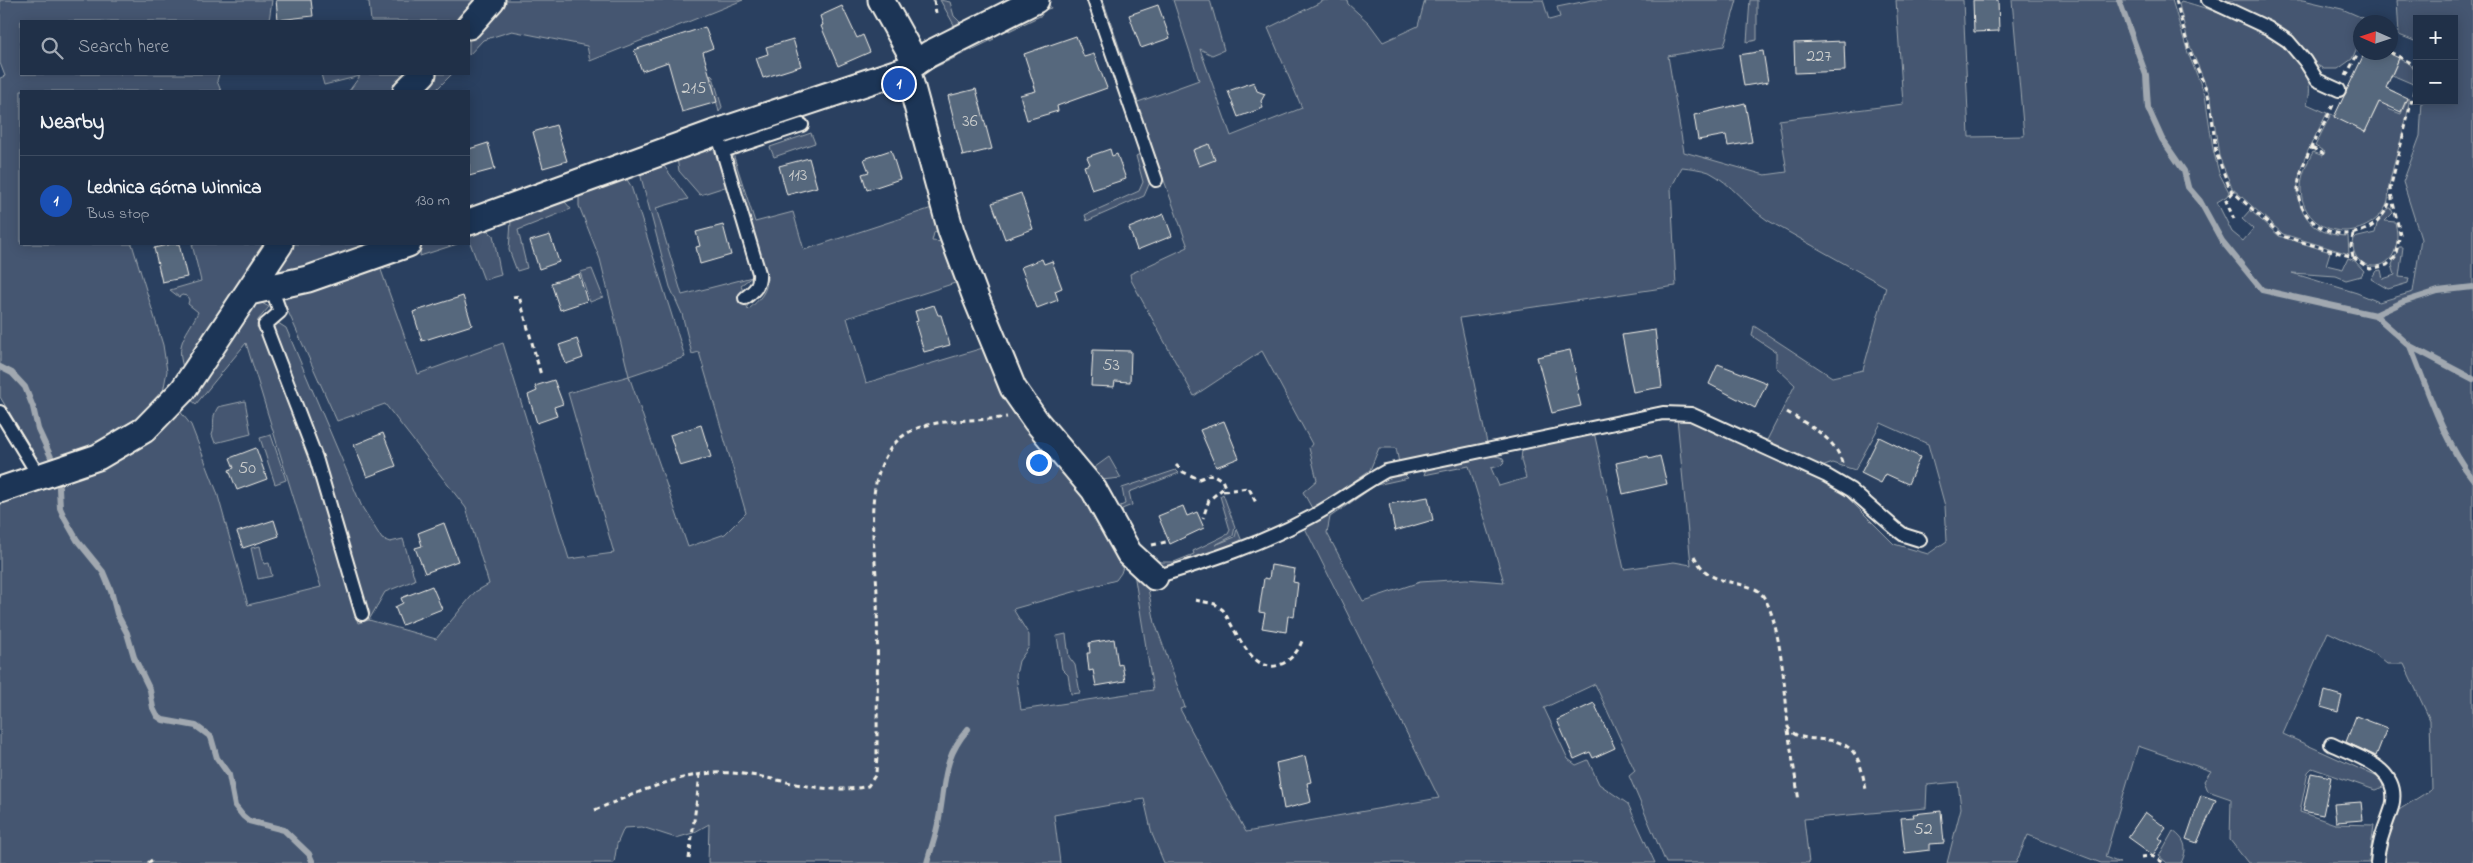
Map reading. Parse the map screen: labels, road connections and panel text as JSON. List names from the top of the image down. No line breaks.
{"house_numbers":["227","215","36","113","53","50","52"],"north":"left","page":{"map_buttons":["+","−"],"search":"Search here","pins":"1","heading":"Nearby","list":[{"mark":"1","name":"Lednica Górna Winnica","note":"Bus stop","value":"130 m"}]}}
